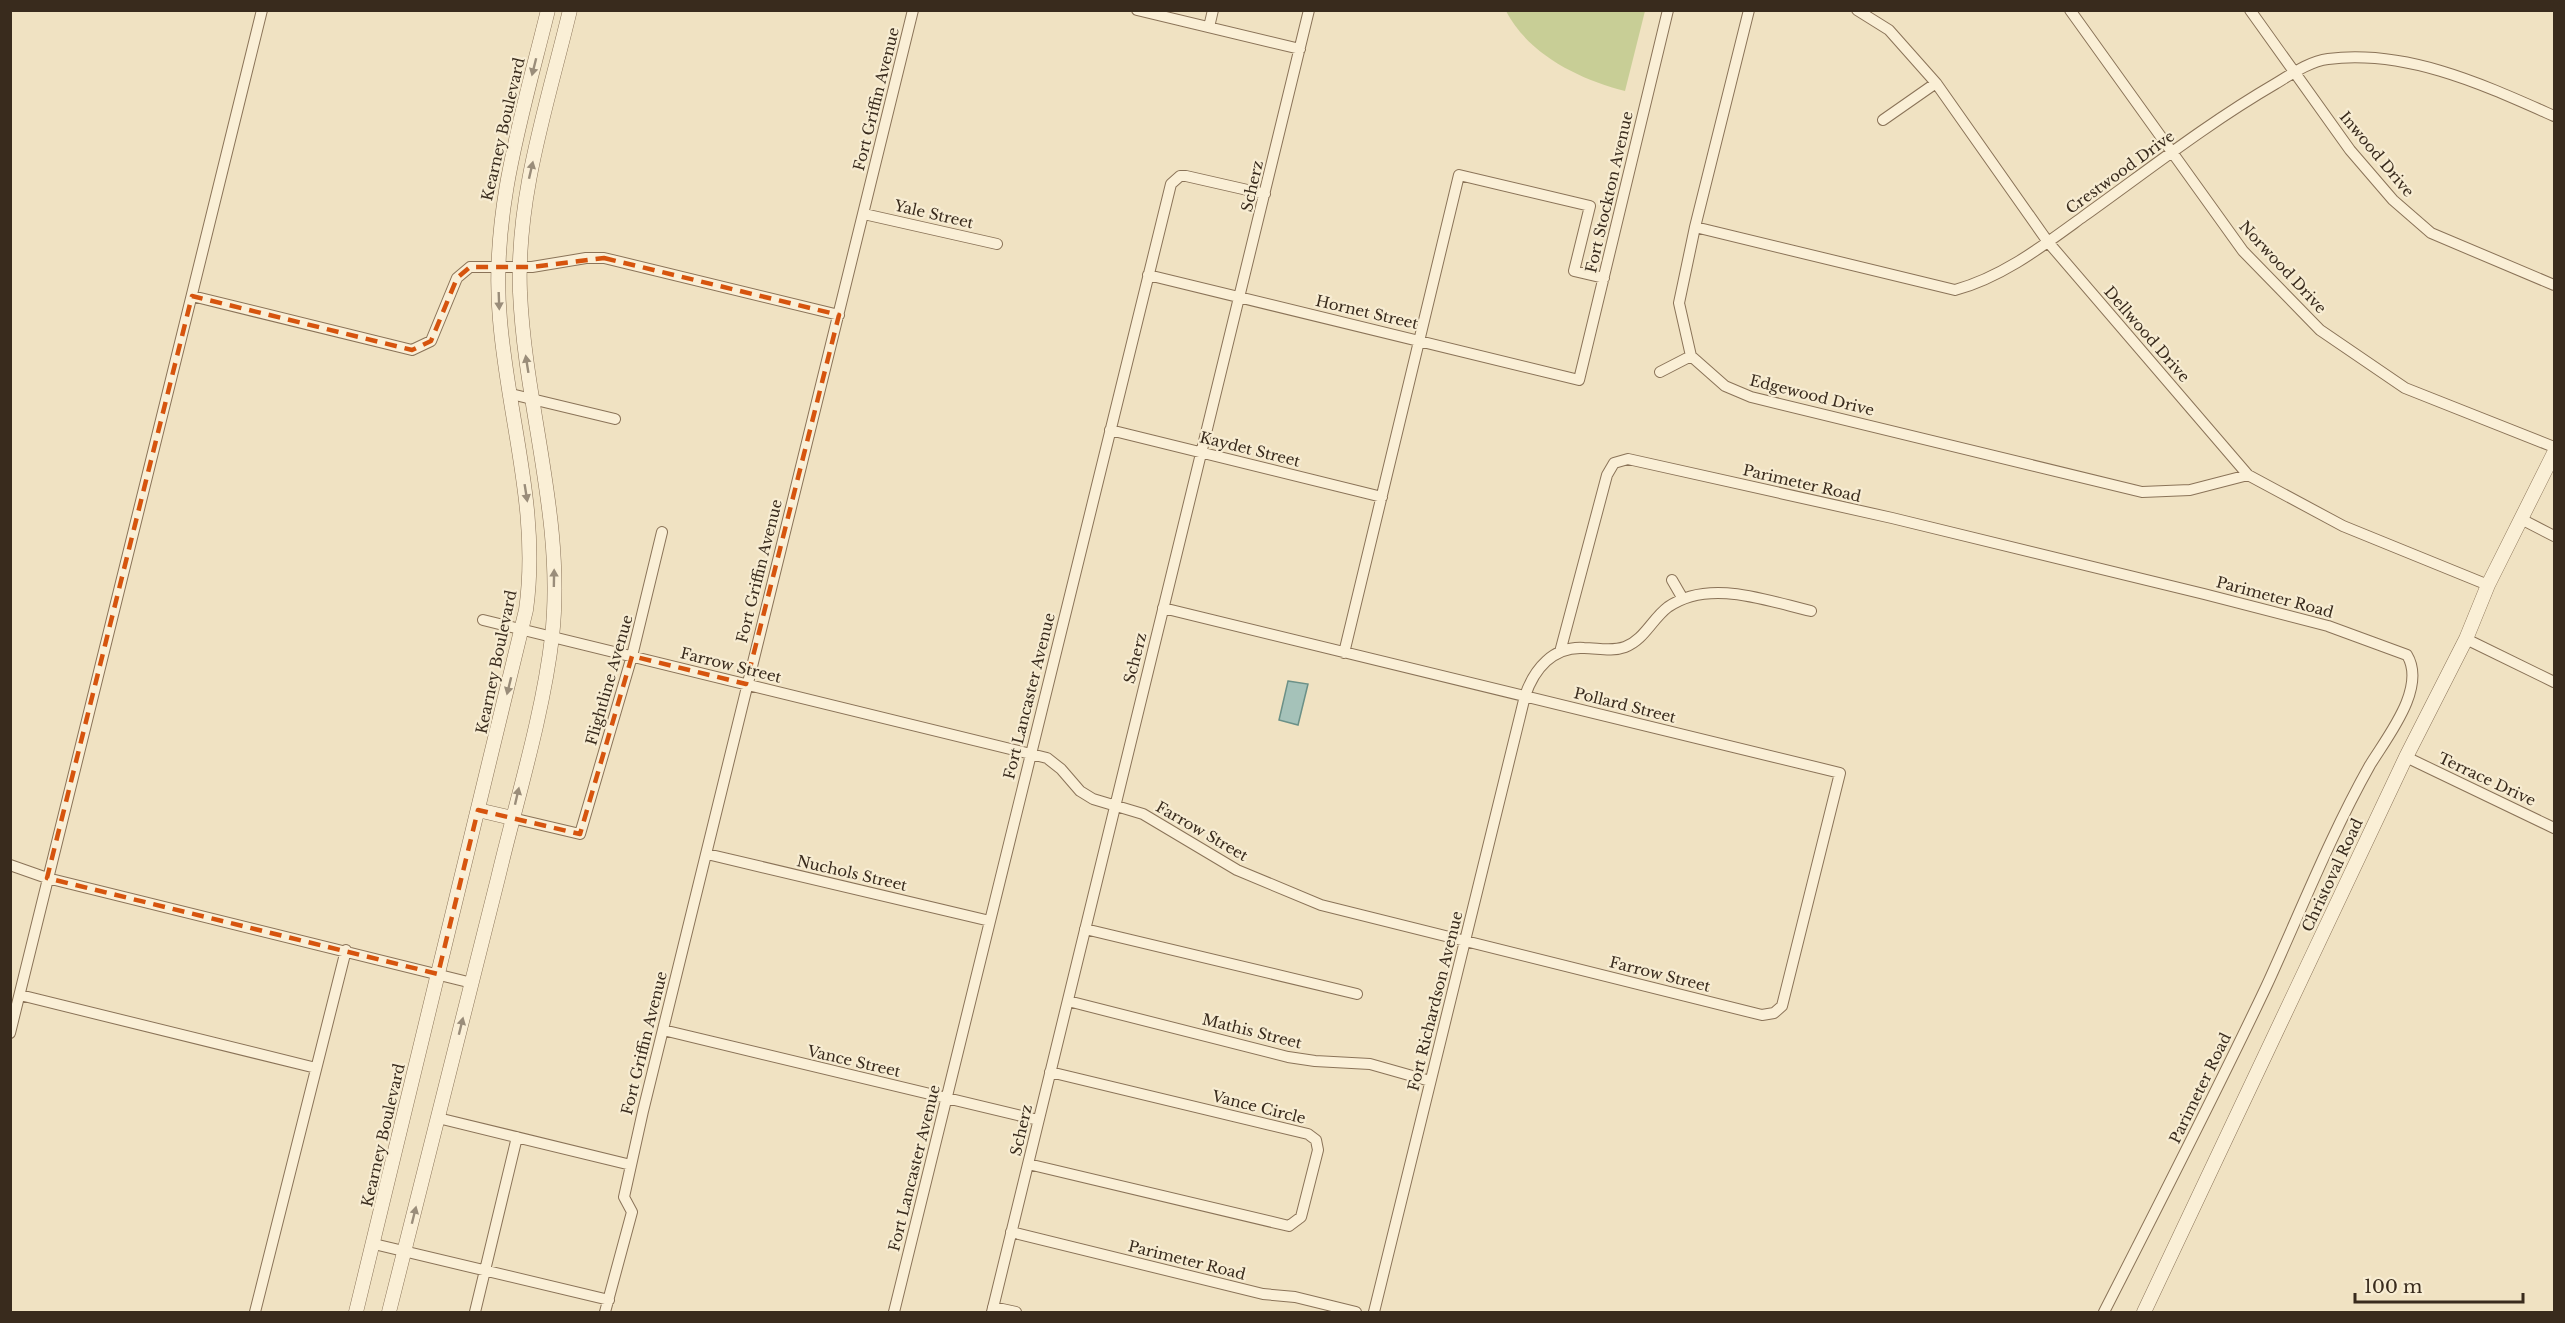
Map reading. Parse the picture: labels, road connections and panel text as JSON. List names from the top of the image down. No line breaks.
{"streets":{"street":["Fort Griffin Avenue","Kearney Boulevard","Inwood Drive","Crestwood Drive","Scherz","Fort Stockton Avenue","Yale Street","Norwood Drive","Hornet Street","Dellwood Drive","Edgewood Drive","Kaydet Street","Parimeter Road","Farrow Street","Flightline Avenue","Fort Lancaster Avenue","Pollard Street","Terrace Drive","Nuchols Street","Christoval Road","Fort Richardson Avenue","Mathis Street","Vance Street","Vance Circle"]},"crossings":[["Fort Griffin Avenue","Yale Street"],["Fort Griffin Avenue","Farrow Street"],["Fort Griffin Avenue","Nuchols Street"],["Fort Griffin Avenue","Vance Street"],["Kearney Boulevard","Farrow Street"],["Inwood Drive","Crestwood Drive"],["Crestwood Drive","Norwood Drive"],["Crestwood Drive","Dellwood Drive"],["Scherz","Hornet Street"],["Scherz","Kaydet Street"],["Scherz","Parimeter Road"],["Scherz","Farrow Street"],["Scherz","Fort Lancaster Avenue"],["Scherz","Pollard Street"],["Scherz","Mathis Street"],["Scherz","Vance Street"],["Scherz","Vance Circle"],["Fort Stockton Avenue","Hornet Street"],["Hornet Street","Fort Lancaster Avenue"],["Dellwood Drive","Edgewood Drive"],["Dellwood Drive","Christoval Road"],["Kaydet Street","Fort Lancaster Avenue"],["Parimeter Road","Fort Richardson Avenue"],["Farrow Street","Flightline Avenue"],["Farrow Street","Fort Lancaster Avenue"],["Farrow Street","Pollard Street"],["Farrow Street","Fort Richardson Avenue"],["Fort Lancaster Avenue","Nuchols Street"],["Fort Lancaster Avenue","Vance Street"],["Pollard Street","Fort Richardson Avenue"],["Terrace Drive","Christoval Road"],["Fort Richardson Avenue","Mathis Street"]],"scale_bar":"100 m"}
